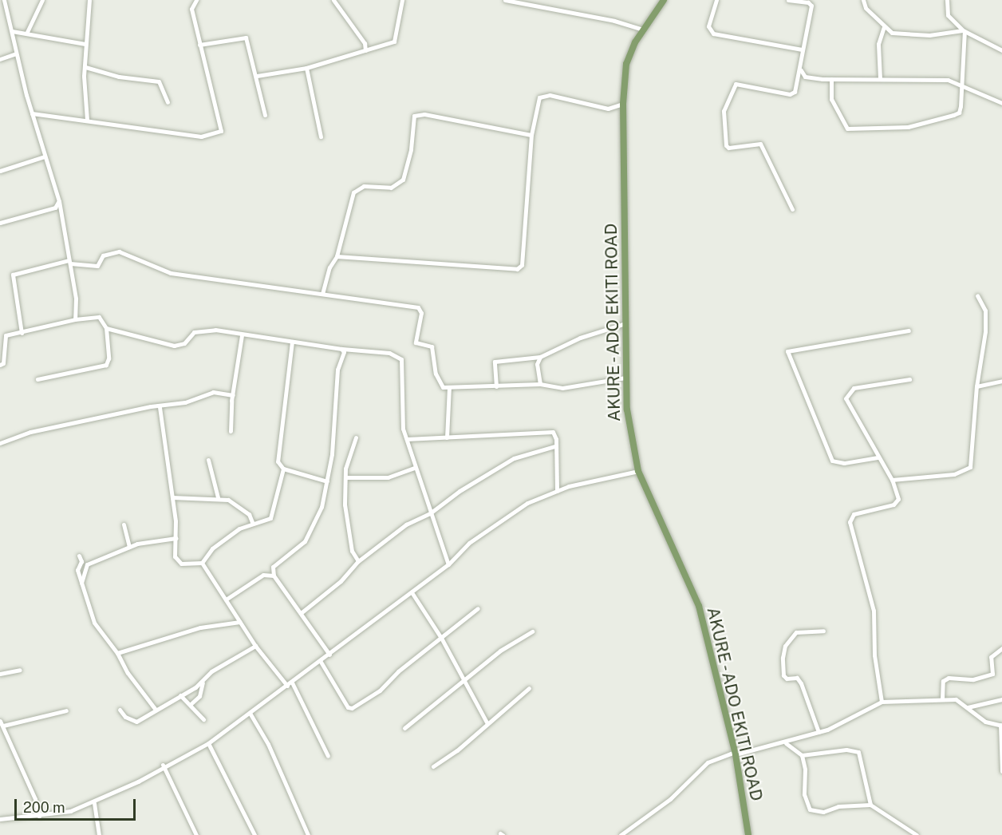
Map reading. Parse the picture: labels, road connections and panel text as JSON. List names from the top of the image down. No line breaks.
{"streets":{"main road":["AKURE - ADO EKITI ROAD"]},"scale_bar":"200 m"}
